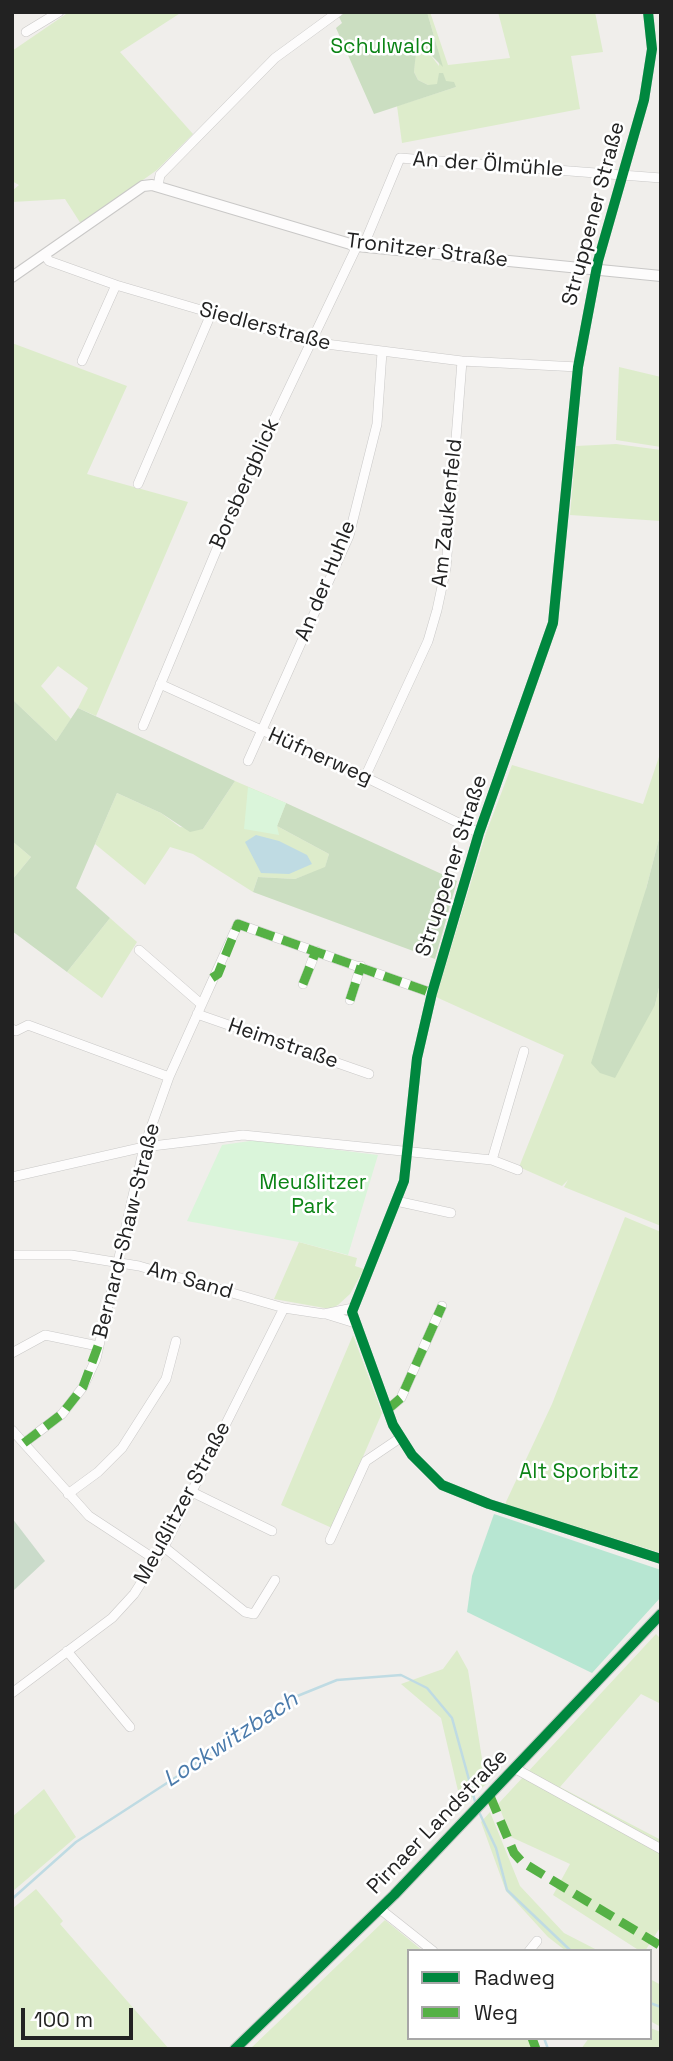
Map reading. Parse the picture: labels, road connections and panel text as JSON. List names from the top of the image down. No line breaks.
{"streets":{"street":["An der Ölmühle","Struppener Straße","Tronitzer Straße","Siedlerstraße","Borsbergblick","Am Zaukenfeld","An der Huhle","Hüfnerweg","Heimstraße","Bernard-Shaw-Straße","Am Sand","Meußlitzer Straße","Pirnaer Landstraße"]},"crossings":[["An der Ölmühle","Struppener Straße"],["An der Ölmühle","Borsbergblick"],["Struppener Straße","Tronitzer Straße"],["Struppener Straße","Siedlerstraße"],["Struppener Straße","Hüfnerweg"],["Struppener Straße","Am Sand"],["Tronitzer Straße","Borsbergblick"],["Siedlerstraße","Borsbergblick"],["Siedlerstraße","Am Zaukenfeld"],["Siedlerstraße","An der Huhle"],["Borsbergblick","Hüfnerweg"],["Am Zaukenfeld","Hüfnerweg"],["An der Huhle","Hüfnerweg"],["Heimstraße","Bernard-Shaw-Straße"],["Bernard-Shaw-Straße","Am Sand"],["Am Sand","Meußlitzer Straße"]],"water":["Lockwitzbach"],"parks":["Schulwald","Meußlitzer Park","Alt Sporbitz"],"legend":["Radweg","Weg"],"scale_bar":"100 m"}
